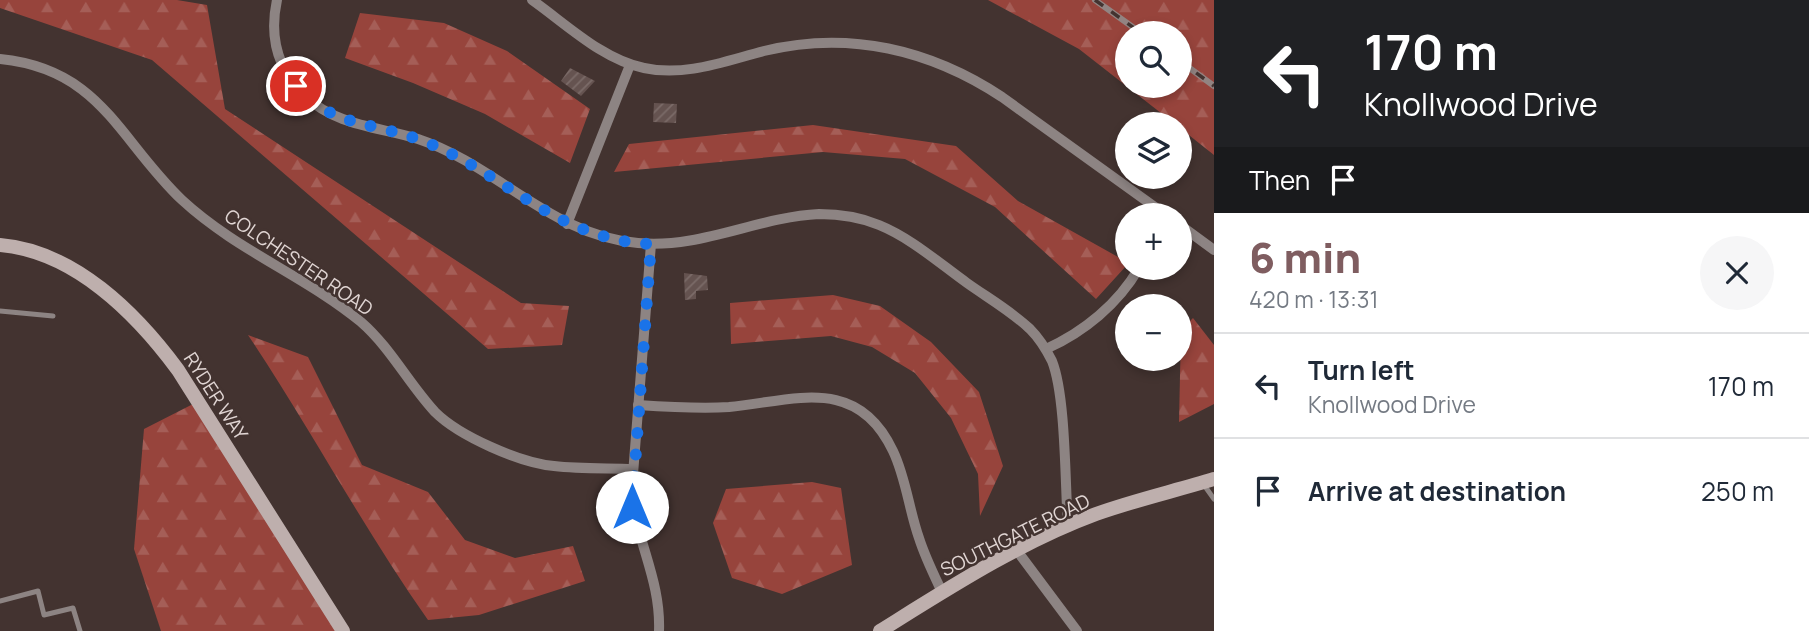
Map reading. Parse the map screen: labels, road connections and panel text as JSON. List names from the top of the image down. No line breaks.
{"streets":{"street":["COLCHESTER ROAD","RYDER WAY","SOUTHGATE ROAD"]},"page":{"turn":["170 m","Knollwood Drive"],"map_buttons":["+","−"],"then":"Then","heading":["6 min","420 m · 13:31"],"list":[{"name":"Turn left","note":"Knollwood Drive","value":"170 m"},{"name":"Arrive at destination","value":"250 m"}]}}
